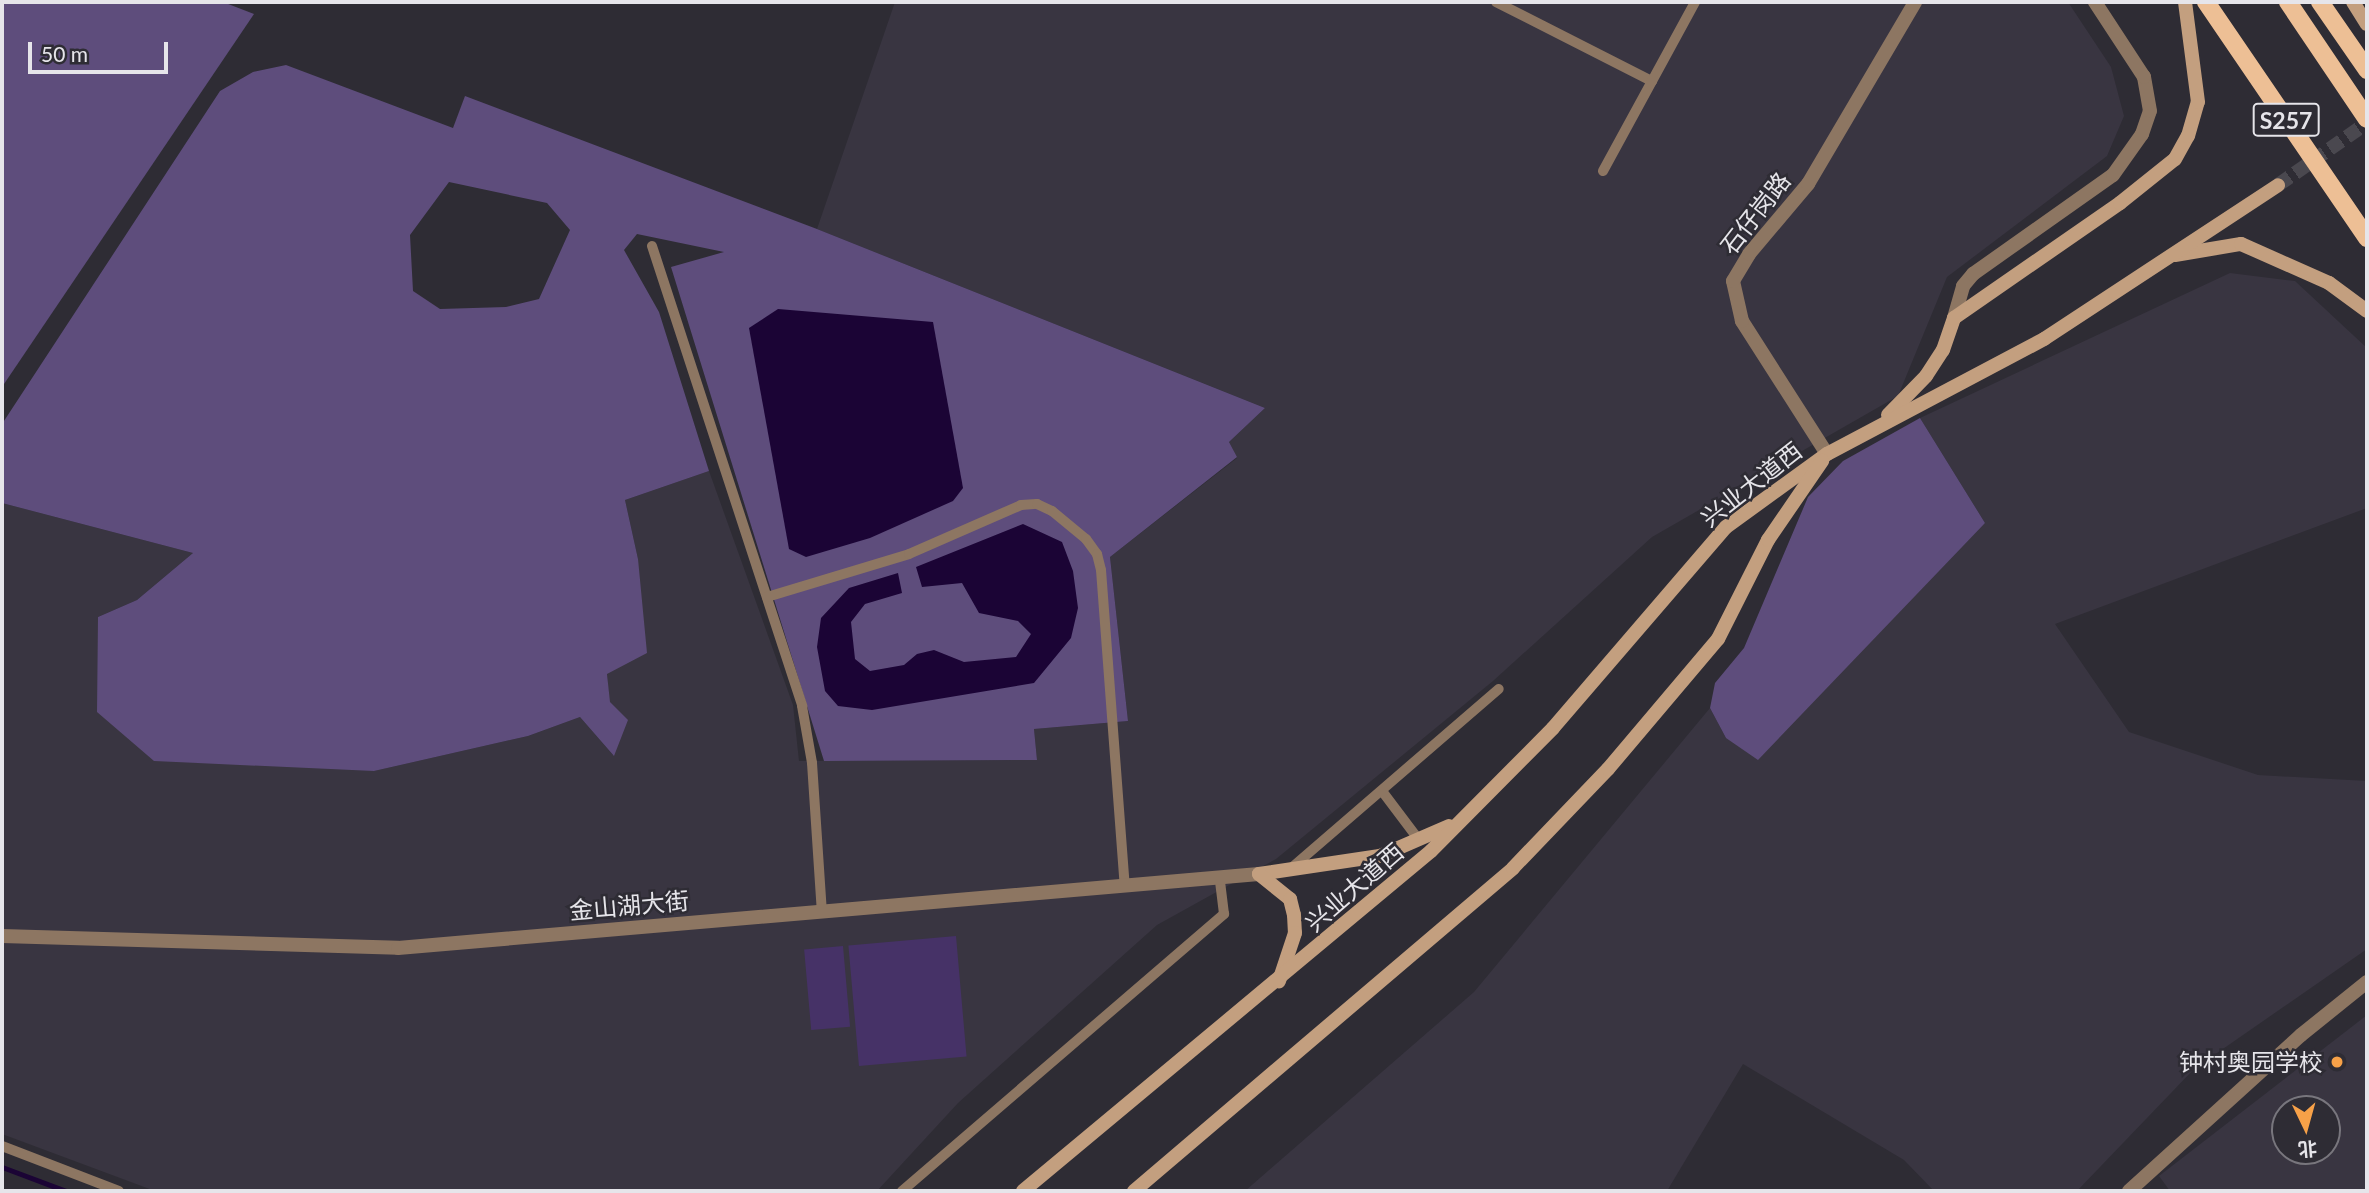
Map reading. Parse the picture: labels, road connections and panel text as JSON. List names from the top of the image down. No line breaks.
{"streets":{"main road":["S257"],"street":["石仔岗路","兴业大道西","金山湖大街"]},"crossings":[["石仔岗路","兴业大道西"]],"places":["钟村奥园学校"],"scale_bar":"50 m","north":"bottom"}
